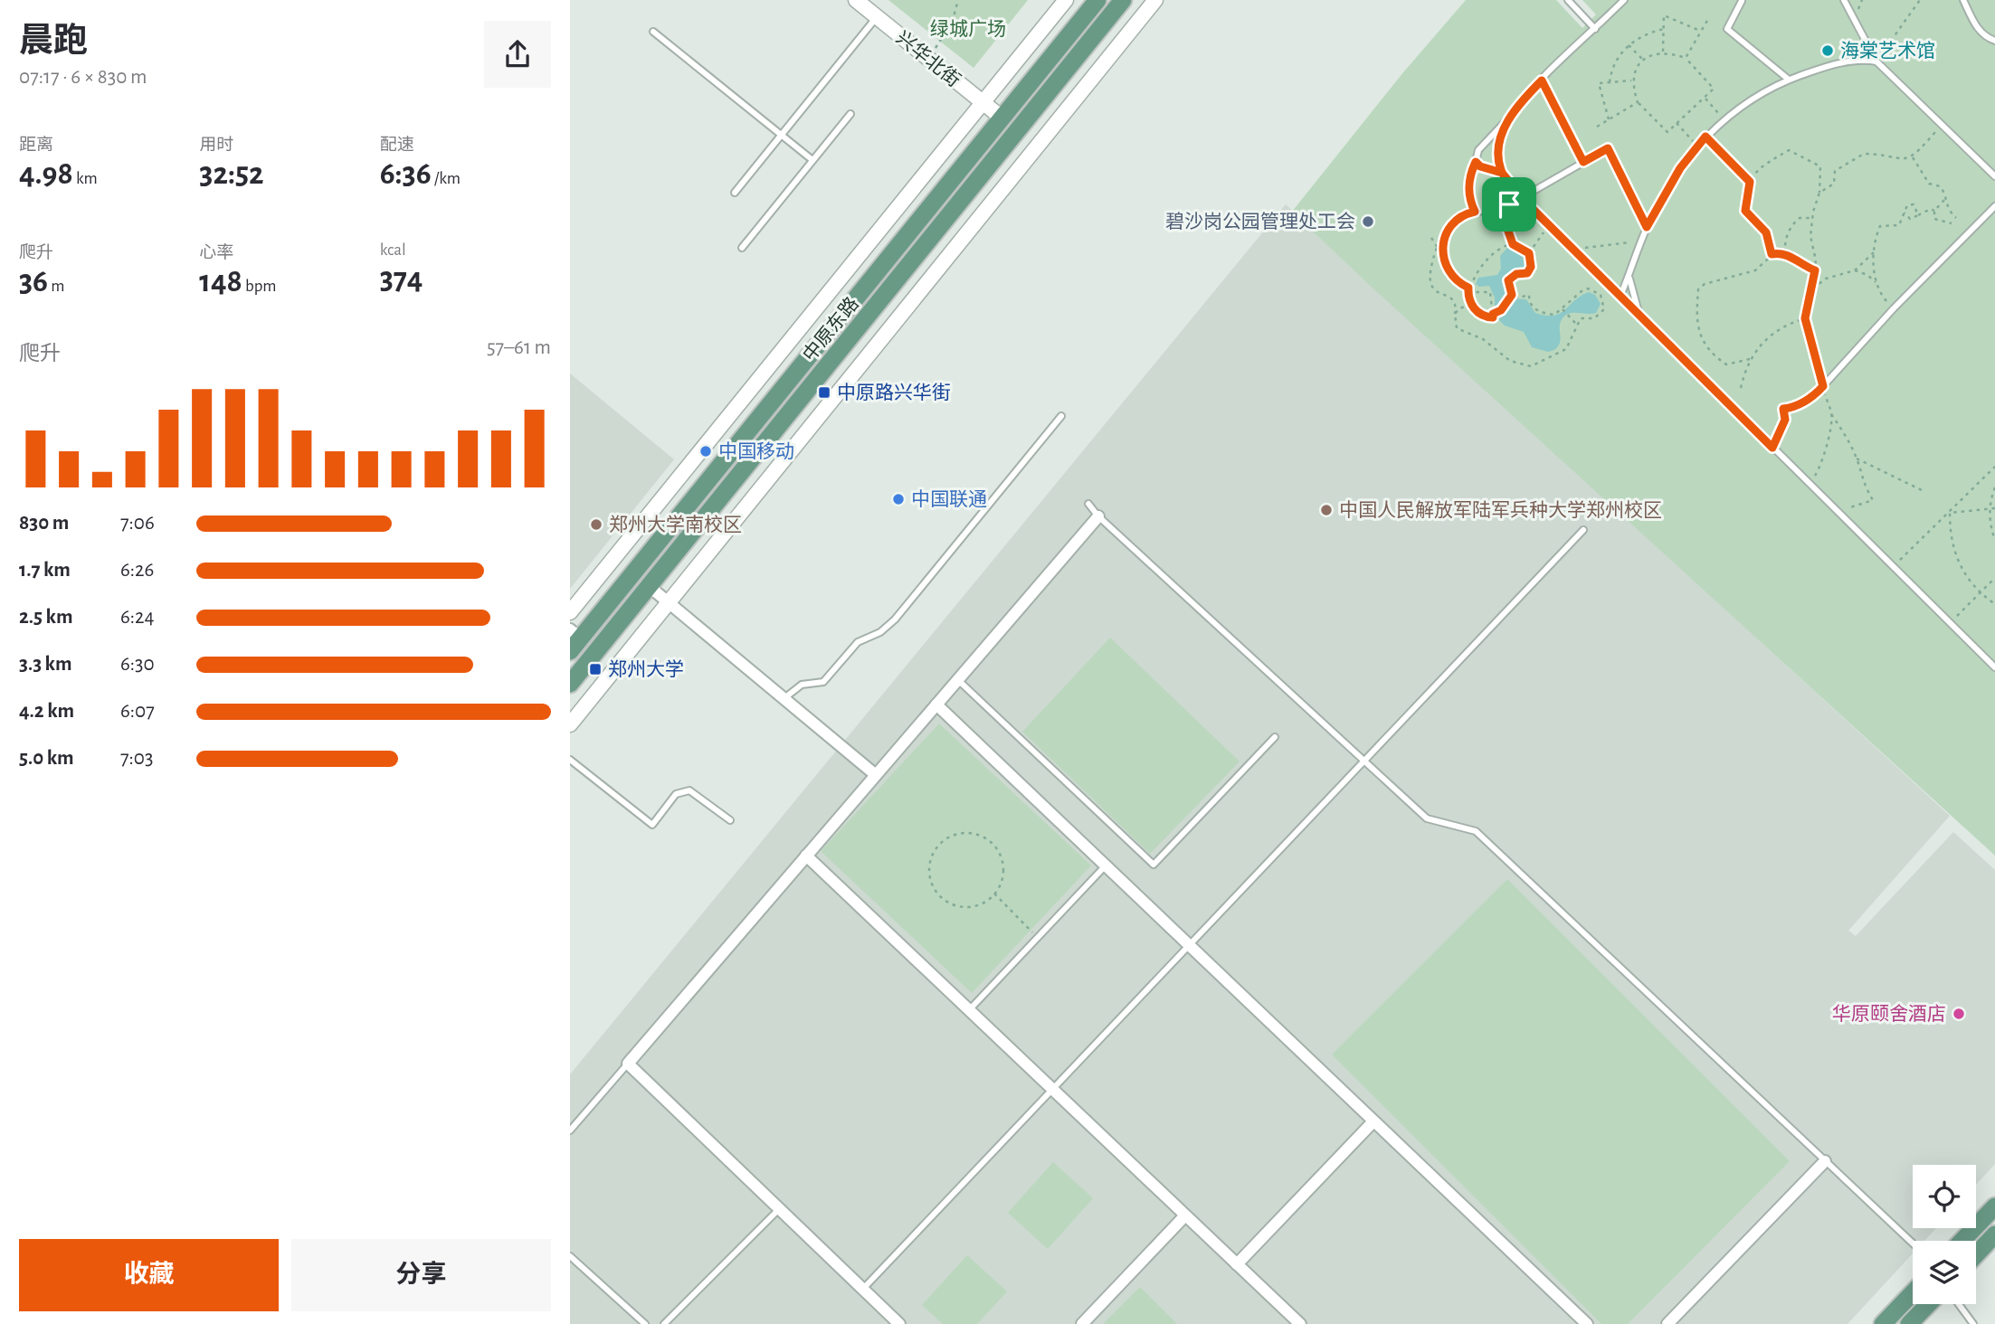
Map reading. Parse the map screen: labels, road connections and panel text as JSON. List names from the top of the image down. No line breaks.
{"streets":{"main road":["中原东路"],"street":["兴华北街"]},"crossings":[["兴华北街","中原东路"]],"parks":["绿城广场"],"places":{"other":["海棠艺术馆","碧沙岗公园管理处工会","中国移动","中国联通","中国人民解放军陆军兵种大学郑州校区","郑州大学南校区","华原颐舍酒店"],"transit":["中原路兴华街","郑州大学"]},"page":{"heading":["晨跑","07:17 · 6 × 830 m"],"stats":[["距离","4.98 km"],["用时","32:52"],["配速","6:36 /km"],["爬升","36 m"],["心率","148 bpm"],["kcal","374"]],"chart":["爬升","57–61 m"],"list":[{"name":"830 m","note":"7:06"},{"name":"1.7 km","note":"6:26"},{"name":"2.5 km","note":"6:24"},{"name":"3.3 km","note":"6:30"},{"name":"4.2 km","note":"6:07"},{"name":"5.0 km","note":"7:03"}],"buttons":["收藏","分享"]}}
